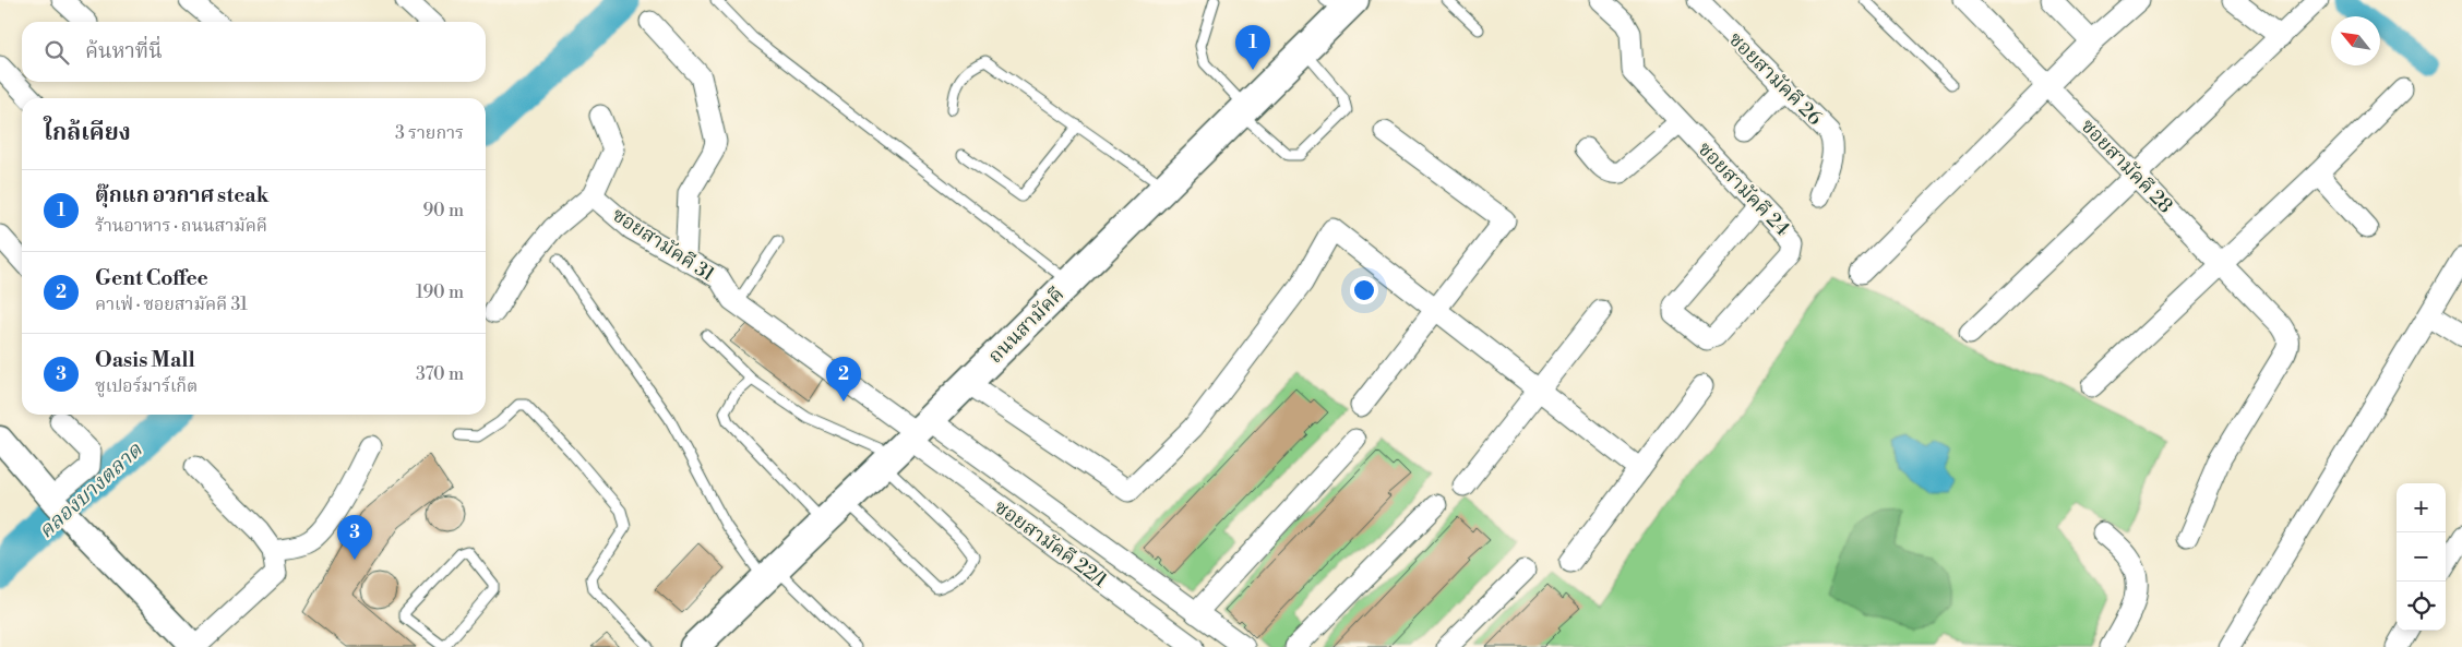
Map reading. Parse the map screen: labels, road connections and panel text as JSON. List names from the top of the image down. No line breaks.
{"streets":{"main road":["ถนนสามัคคี"],"street":["ซอยสามัคคี 26","ซอยสามัคคี 28","ซอยสามัคคี 24","ซอยสามัคคี 31","ซอยสามัคคี 22/1"]},"crossings":[["ซอยสามัคคี 31","ถนนสามัคคี"],["ซอยสามัคคี 31","ซอยสามัคคี 22/1"],["ถนนสามัคคี","ซอยสามัคคี 22/1"]],"water":["คลองบางตลาด"],"north":"top left","page":{"search":"ค้นหาที่นี่","pins":["1","2","3"],"heading":["ใกล้เคียง","3 รายการ"],"list":[{"mark":"1","name":"ตุ๊กแก อวกาศ steak","note":"ร้านอาหาร · ถนนสามัคคี","value":"90 m"},{"mark":"2","name":"Gent Coffee","note":"คาเฟ่ · ซอยสามัคคี 31","value":"190 m"},{"mark":"3","name":"Oasis Mall","note":"ซูเปอร์มาร์เก็ต","value":"370 m"}],"map_buttons":["+","−"]}}
